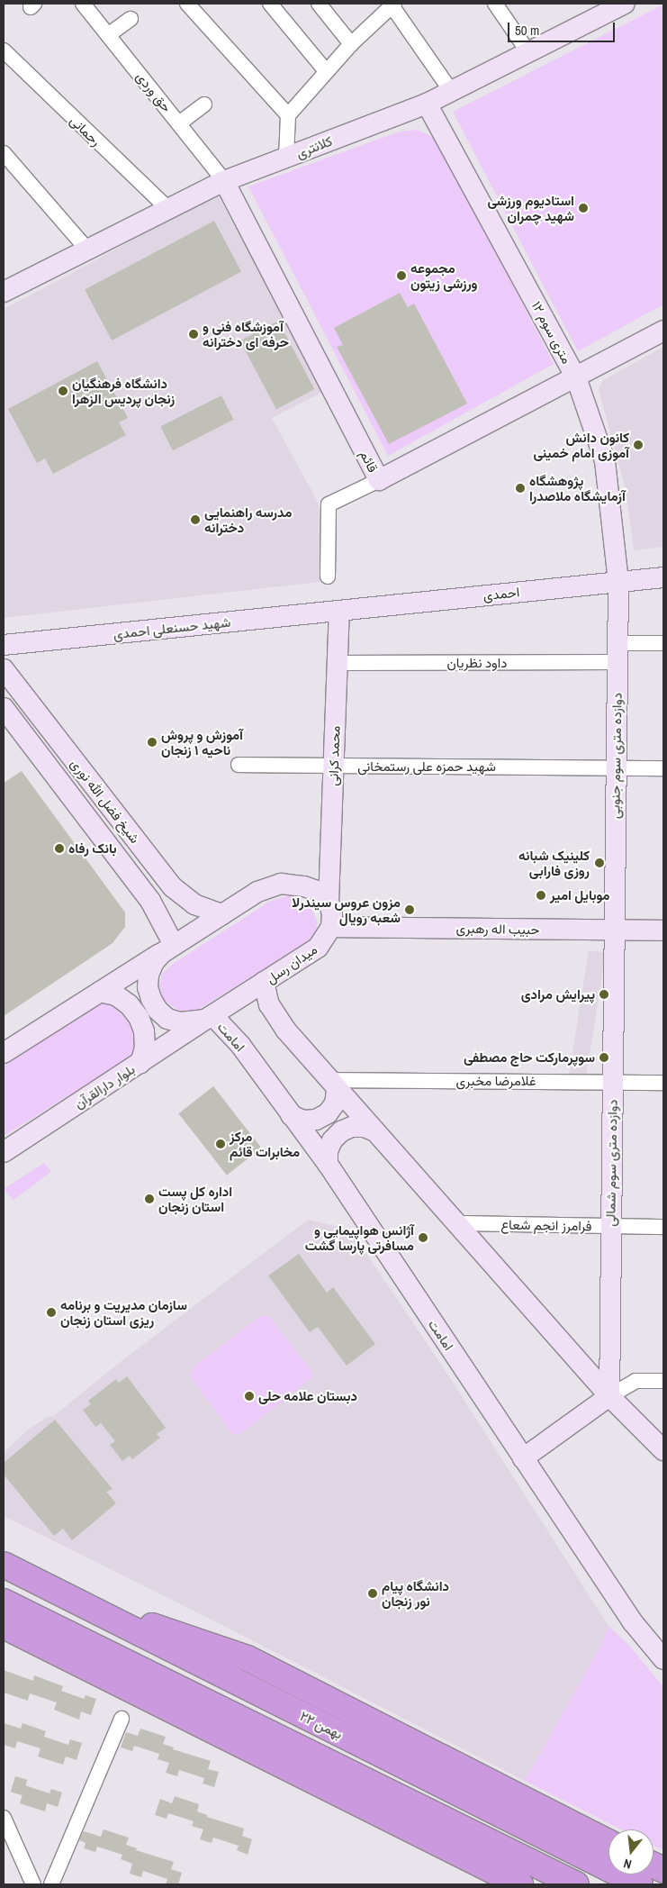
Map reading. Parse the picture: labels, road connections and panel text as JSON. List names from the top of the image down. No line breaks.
{"streets":{"highway":["۲۲ بهمن"],"main road":["کلانتری","۱۲ متری سوم","قائم","احمدی","شهید حسنعلی احمدی","محمد کرانی","دوازده متری سوم جنوبی","شیخ فضل الله نوری","حبیب اله رهبری","میدان رسل","امامت","بلوار دارالقرآن","دوازده متری سوم شمالی"],"street":["حق وردی","رحمانی","داود نظریان","شهید حمزه علی رستمخانی","غلامرضا مخبری","فرامرز انجم شعاع"]},"crossings":[["حق وردی","کلانتری"],["حق وردی","قائم"],["رحمانی","کلانتری"],["کلانتری","۱۲ متری سوم"],["کلانتری","قائم"],["۱۲ متری سوم","قائم"],["۱۲ متری سوم","احمدی"],["۱۲ متری سوم","دوازده متری سوم جنوبی"],["احمدی","شهید حسنعلی احمدی"],["احمدی","محمد کرانی"],["احمدی","دوازده متری سوم جنوبی"],["شهید حسنعلی احمدی","محمد کرانی"],["داود نظریان","محمد کرانی"],["داود نظریان","دوازده متری سوم جنوبی"],["محمد کرانی","شهید حمزه علی رستمخانی"],["محمد کرانی","میدان رسل"],["دوازده متری سوم جنوبی","شهید حمزه علی رستمخانی"],["دوازده متری سوم جنوبی","حبیب اله رهبری"],["دوازده متری سوم جنوبی","دوازده متری سوم شمالی"],["شیخ فضل الله نوری","میدان رسل"],["حبیب اله رهبری","میدان رسل"],["حبیب اله رهبری","دوازده متری سوم شمالی"],["میدان رسل","امامت"],["میدان رسل","بلوار دارالقرآن"],["امامت","بلوار دارالقرآن"],["غلامرضا مخبری","دوازده متری سوم شمالی"],["دوازده متری سوم شمالی","فرامرز انجم شعاع"]],"places":["استادیوم ورزشی شهید چمران","مجموعه ورزشی زیتون","آموزشگاه فنی و حرفه ای دخترانه","دانشگاه فرهنگیان زنجان پردیس الزهرا","کانون دانش آموزی امام خمینی","پژوهشگاه آزمایشگاه ملاصدرا","مدرسه راهنمایی دخترانه","آموزش و پروش ناحیه ۱ زنجان","بانک رفاه","کلینیک شبانه روزی فارابی","موبایل امیر","مزون عروس سیندرلا شعبه رویال","پیرایش مرادی","سوپرمارکت حاج مصطفی","مرکز مخابرات قائم","اداره کل پست استان زنجان","آژانس هواپیمایی و مسافرتی پارسا گشت","سازمان مدیریت و برنامه ریزی استان زنجان","دبستان علامه حلی","دانشگاه پیام نور زنجان"],"scale_bar":"50 m","north":"bottom"}
